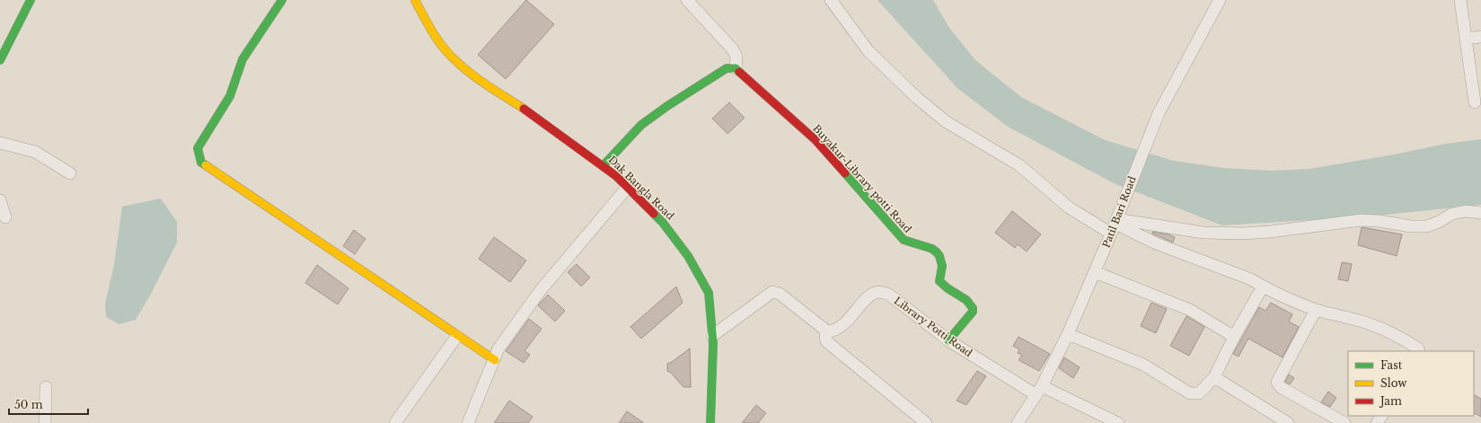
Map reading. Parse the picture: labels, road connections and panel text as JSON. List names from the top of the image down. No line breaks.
{"streets":{"street":["Buyakur-Library potti Road","Dak Bangla Road","Patil Bari Road","Library Potti Road"]},"crossings":[["Buyakur-Library potti Road","Library Potti Road"],["Patil Bari Road","Library Potti Road"]],"legend":["Fast","Slow","Jam"],"scale_bar":"50 m"}
